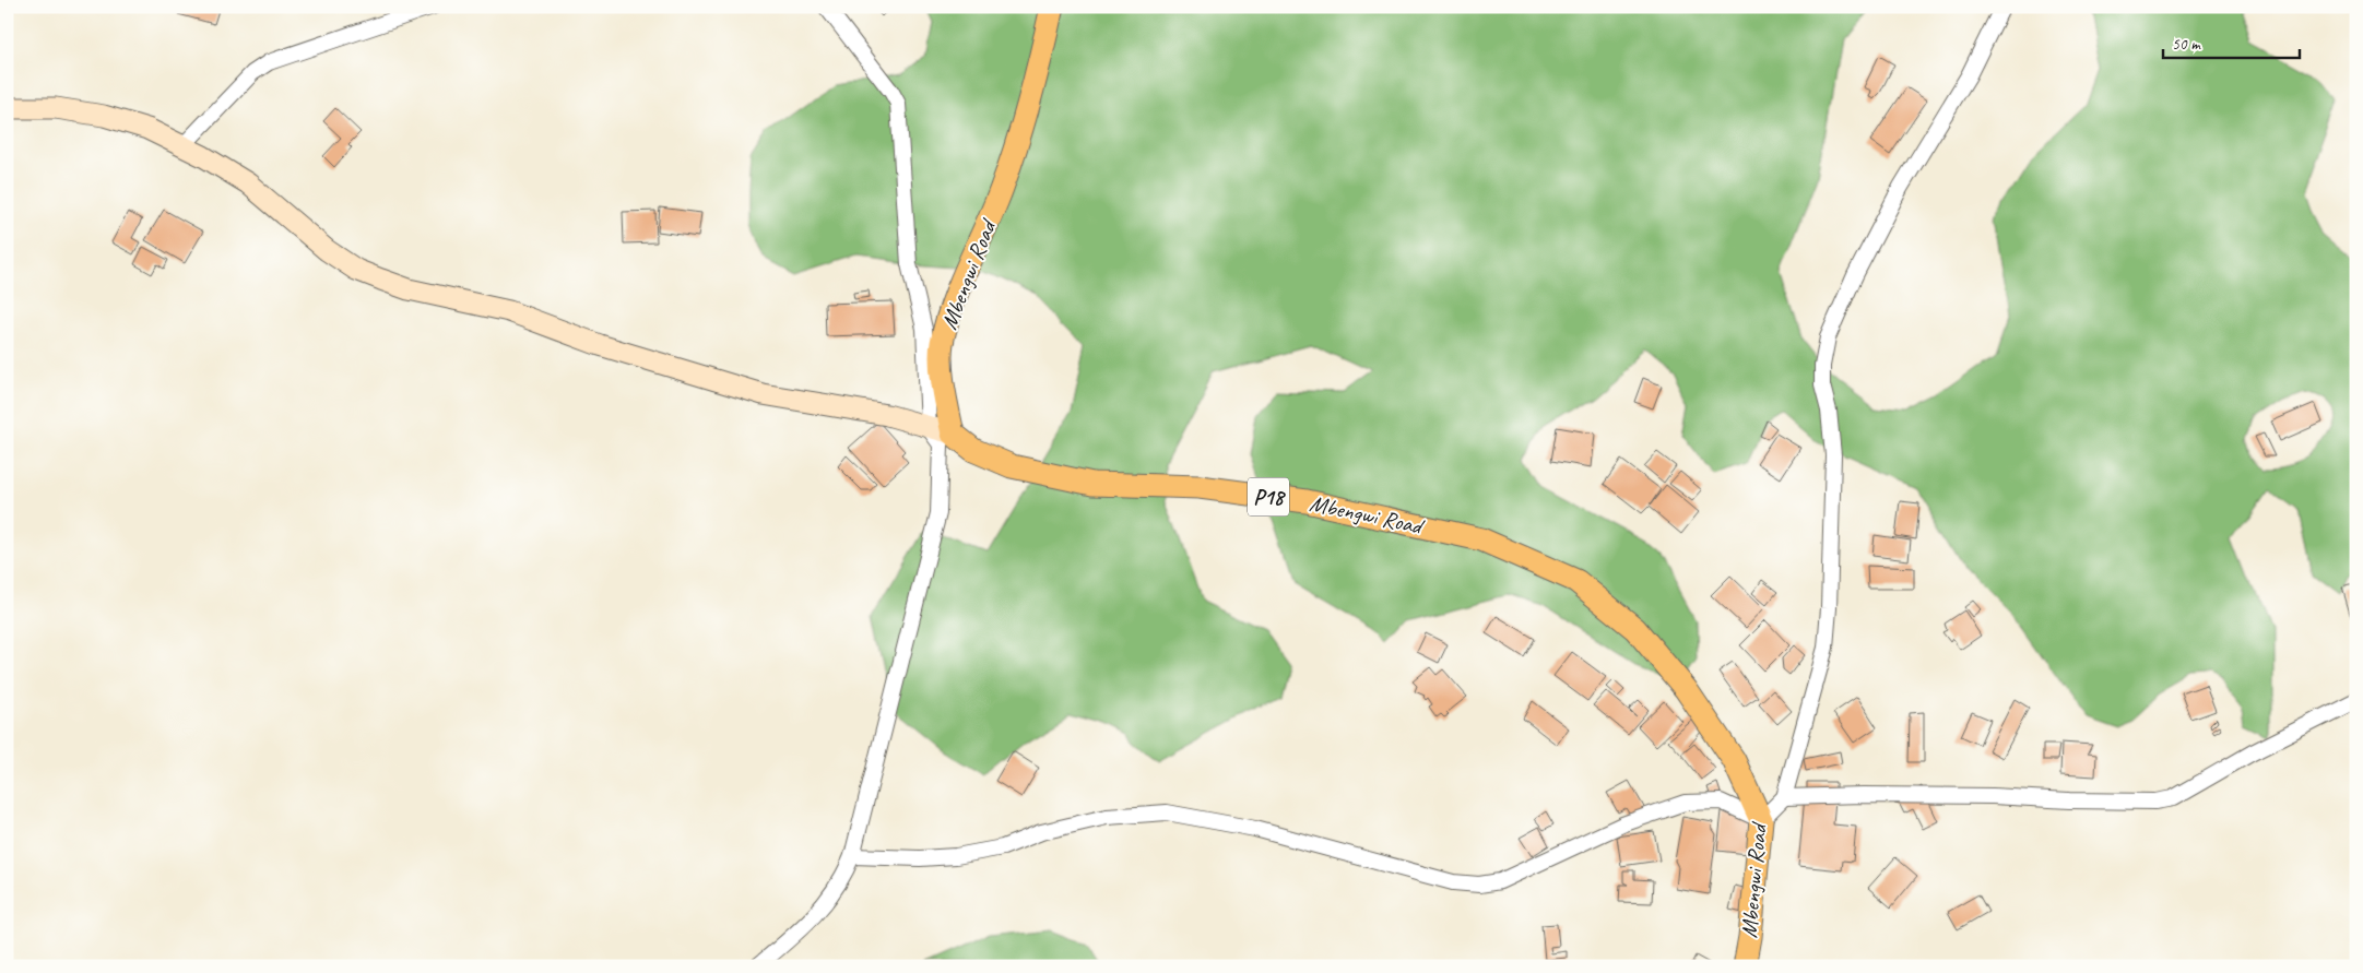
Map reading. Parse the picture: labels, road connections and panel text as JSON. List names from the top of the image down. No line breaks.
{"streets":{"main road":["Mbengwi Road","P18"]},"scale_bar":"50 m"}
